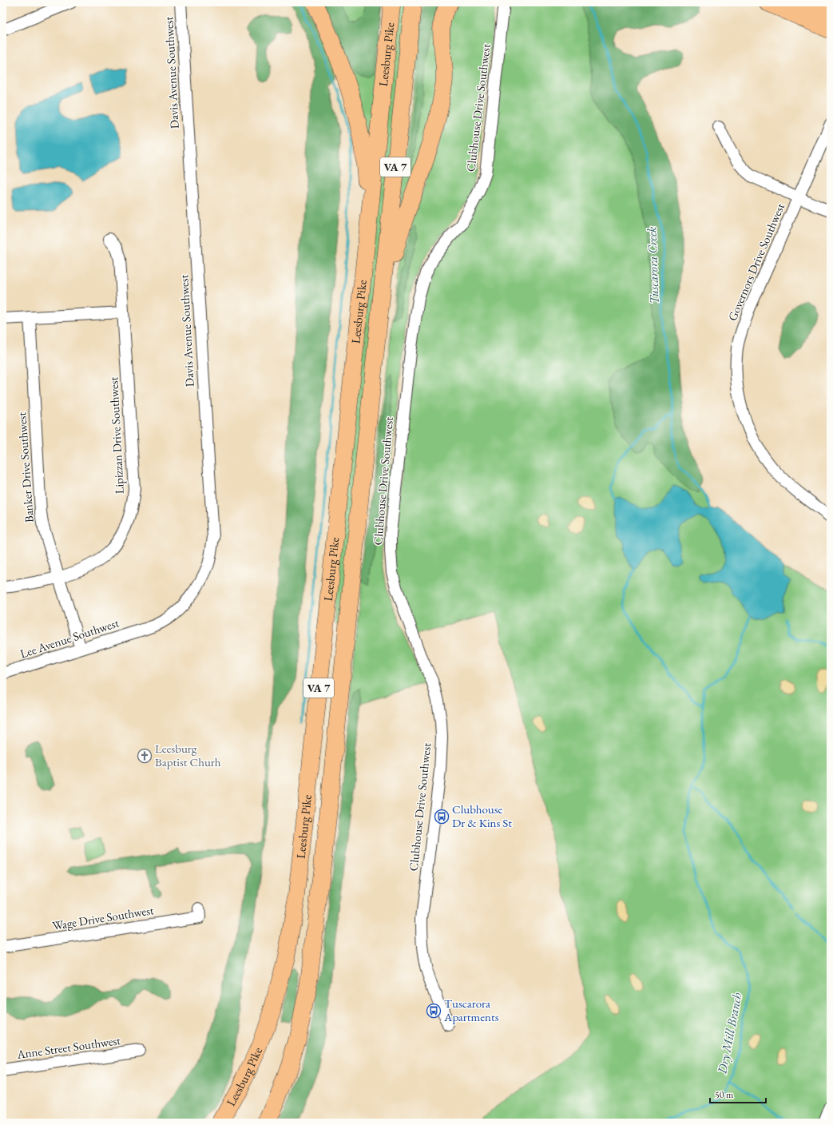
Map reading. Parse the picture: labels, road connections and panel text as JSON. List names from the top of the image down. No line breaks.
{"streets":{"highway":["Leesburg Pike","VA 7"],"street":["Davis Avenue Southwest","Clubhouse Drive Southwest","Governors Drive Southwest","Lipizzan Drive Southwest","Banker Drive Southwest","Lee Avenue Southwest","Wage Drive Southwest","Anne Street Southwest"]},"crossings":[["Davis Avenue Southwest","Lee Avenue Southwest"],["Lipizzan Drive Southwest","Banker Drive Southwest"],["Banker Drive Southwest","Lee Avenue Southwest"]],"water":["Tuscarora Creek","Dry Mill Branch"],"places":{"church":["Leesburg Baptist Churh"],"bus stop":["Clubhouse Dr & Kins St","Tuscarora Apartments"]},"scale_bar":"50 m"}
